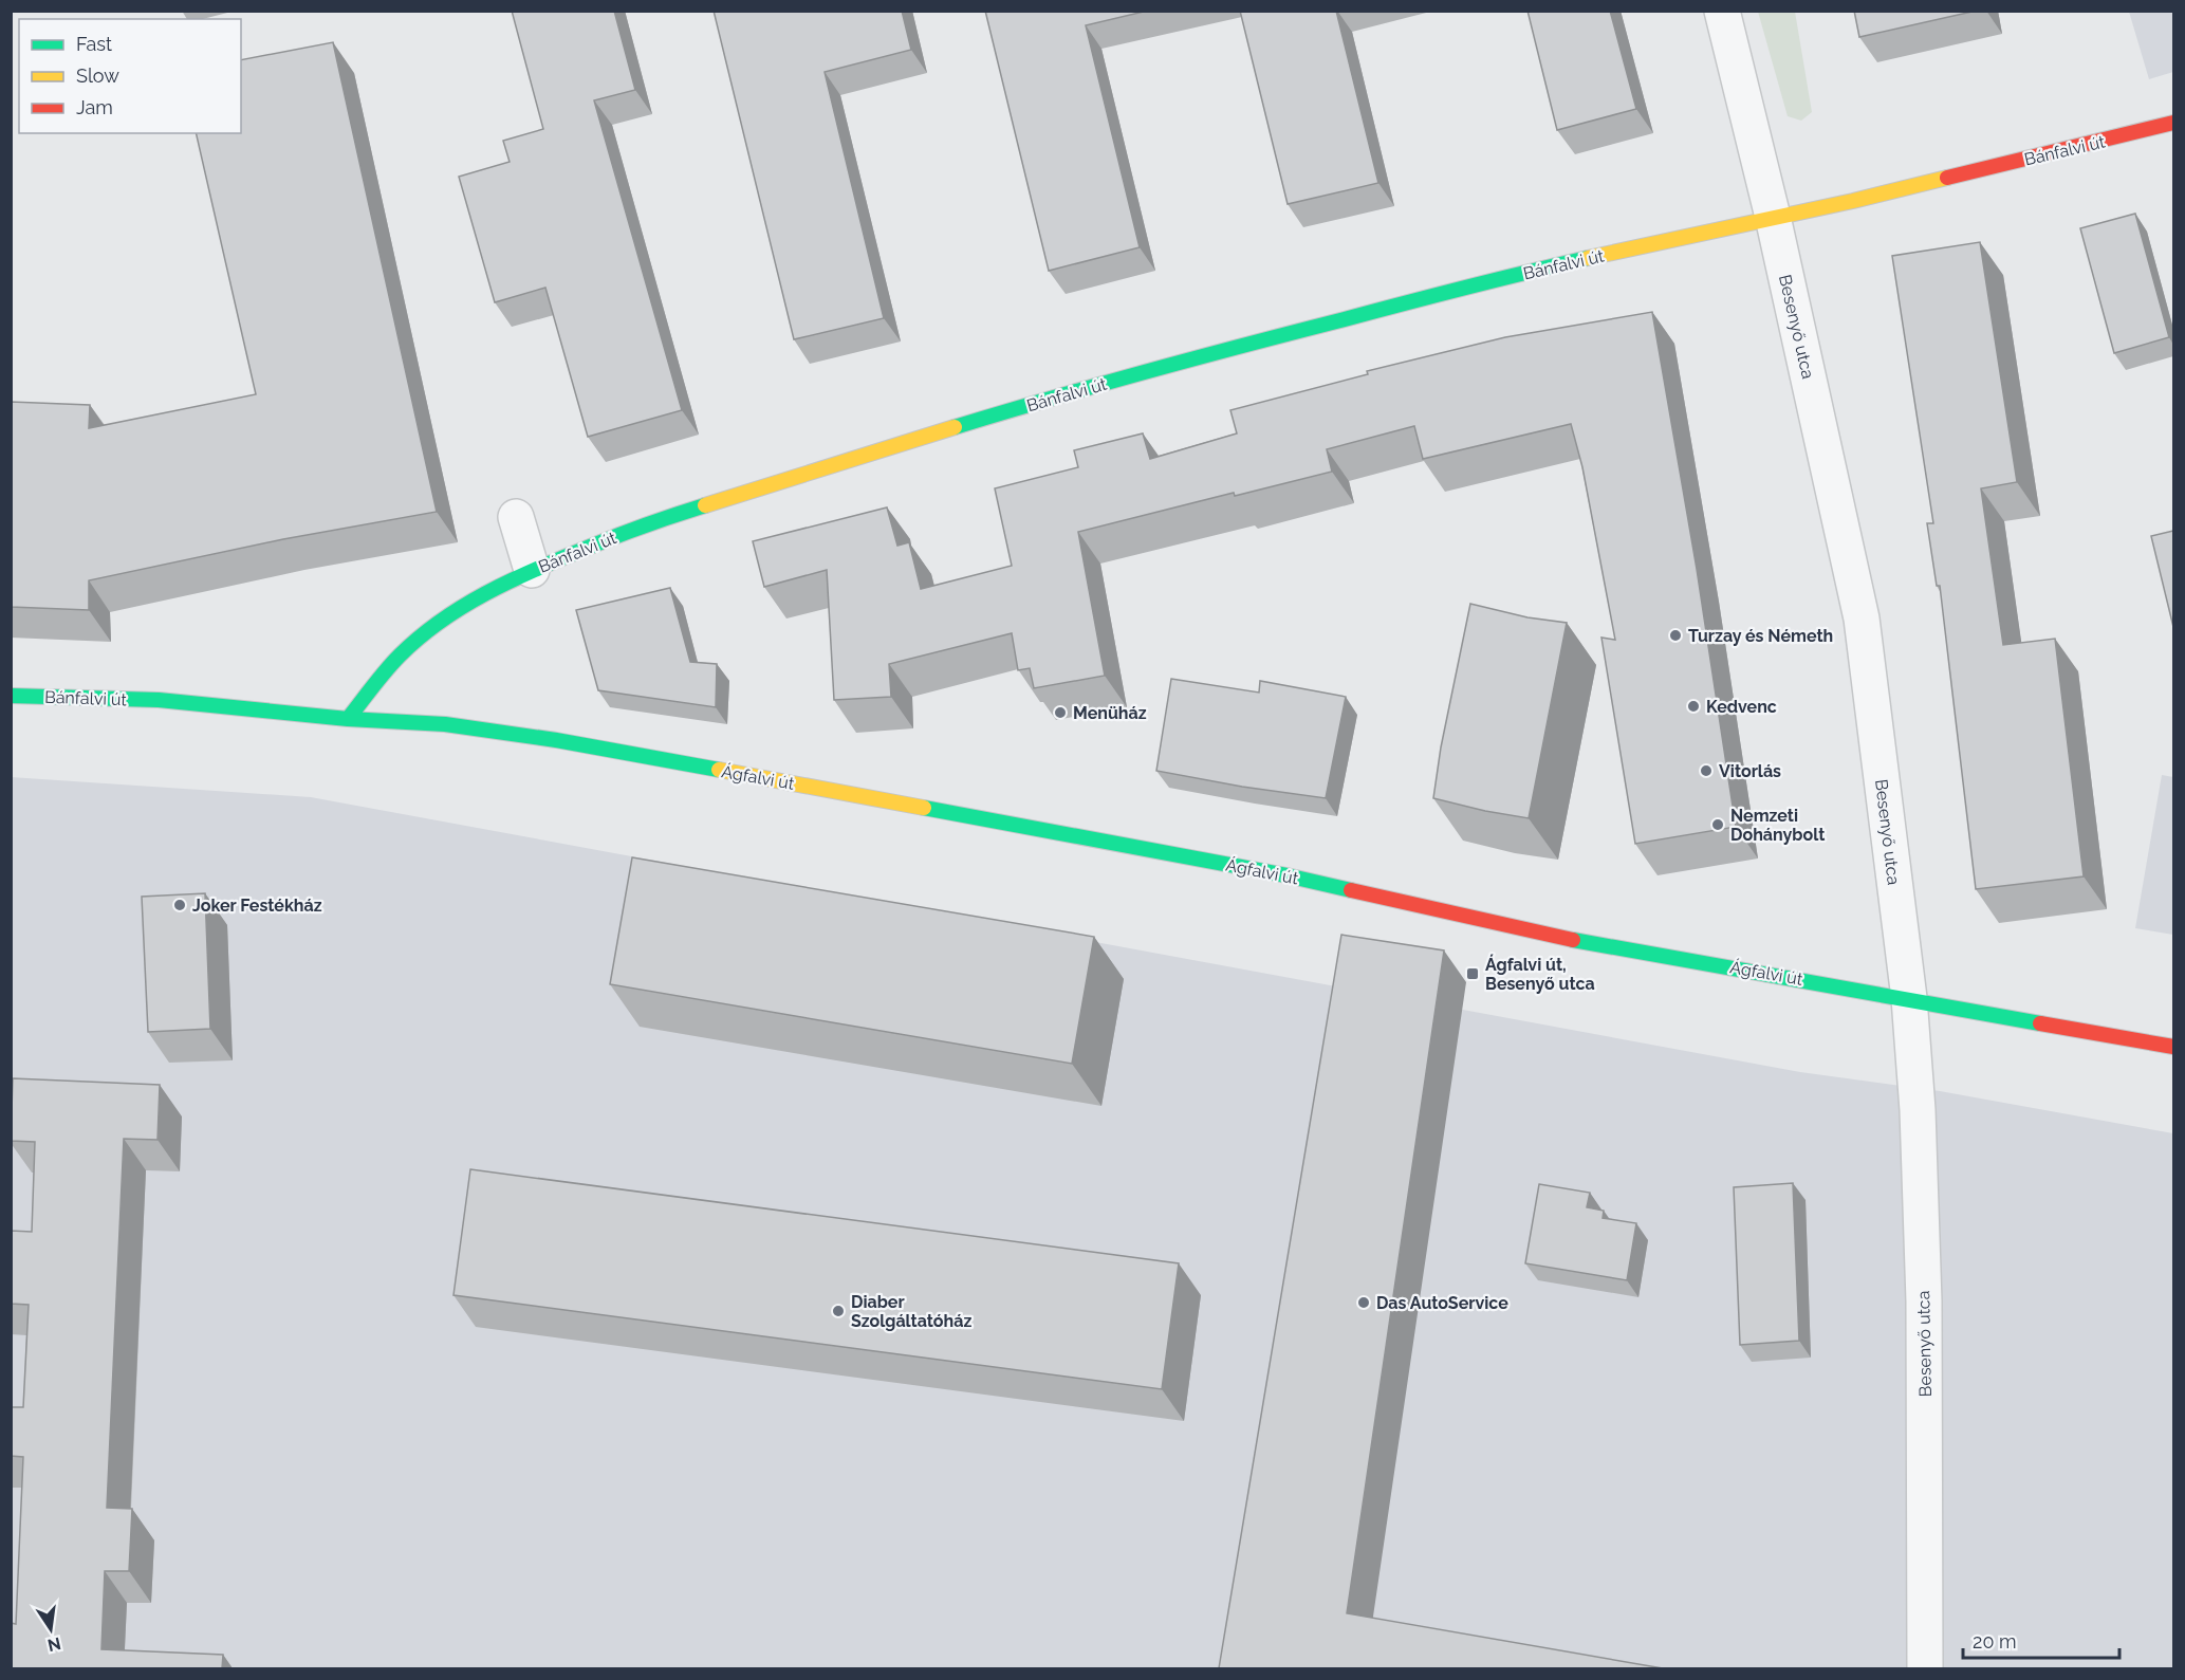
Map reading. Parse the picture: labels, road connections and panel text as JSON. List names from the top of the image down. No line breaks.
{"streets":{"main road":["Bánfalvi út","Ágfalvi út"],"street":["Besenyő utca"]},"crossings":[["Bánfalvi út","Besenyő utca"],["Bánfalvi út","Ágfalvi út"],["Besenyő utca","Ágfalvi út"]],"places":{"other":["Turzay és Németh","Kedvenc","Menüház","Vitorlás","Nemzeti Dohánybolt","Joker Festékház","Das AutoService","Diaber Szolgáltatóház"],"transit":["Ágfalvi út, Besenyő utca"]},"legend":["Fast","Slow","Jam"],"scale_bar":"20 m","north":"bottom"}
